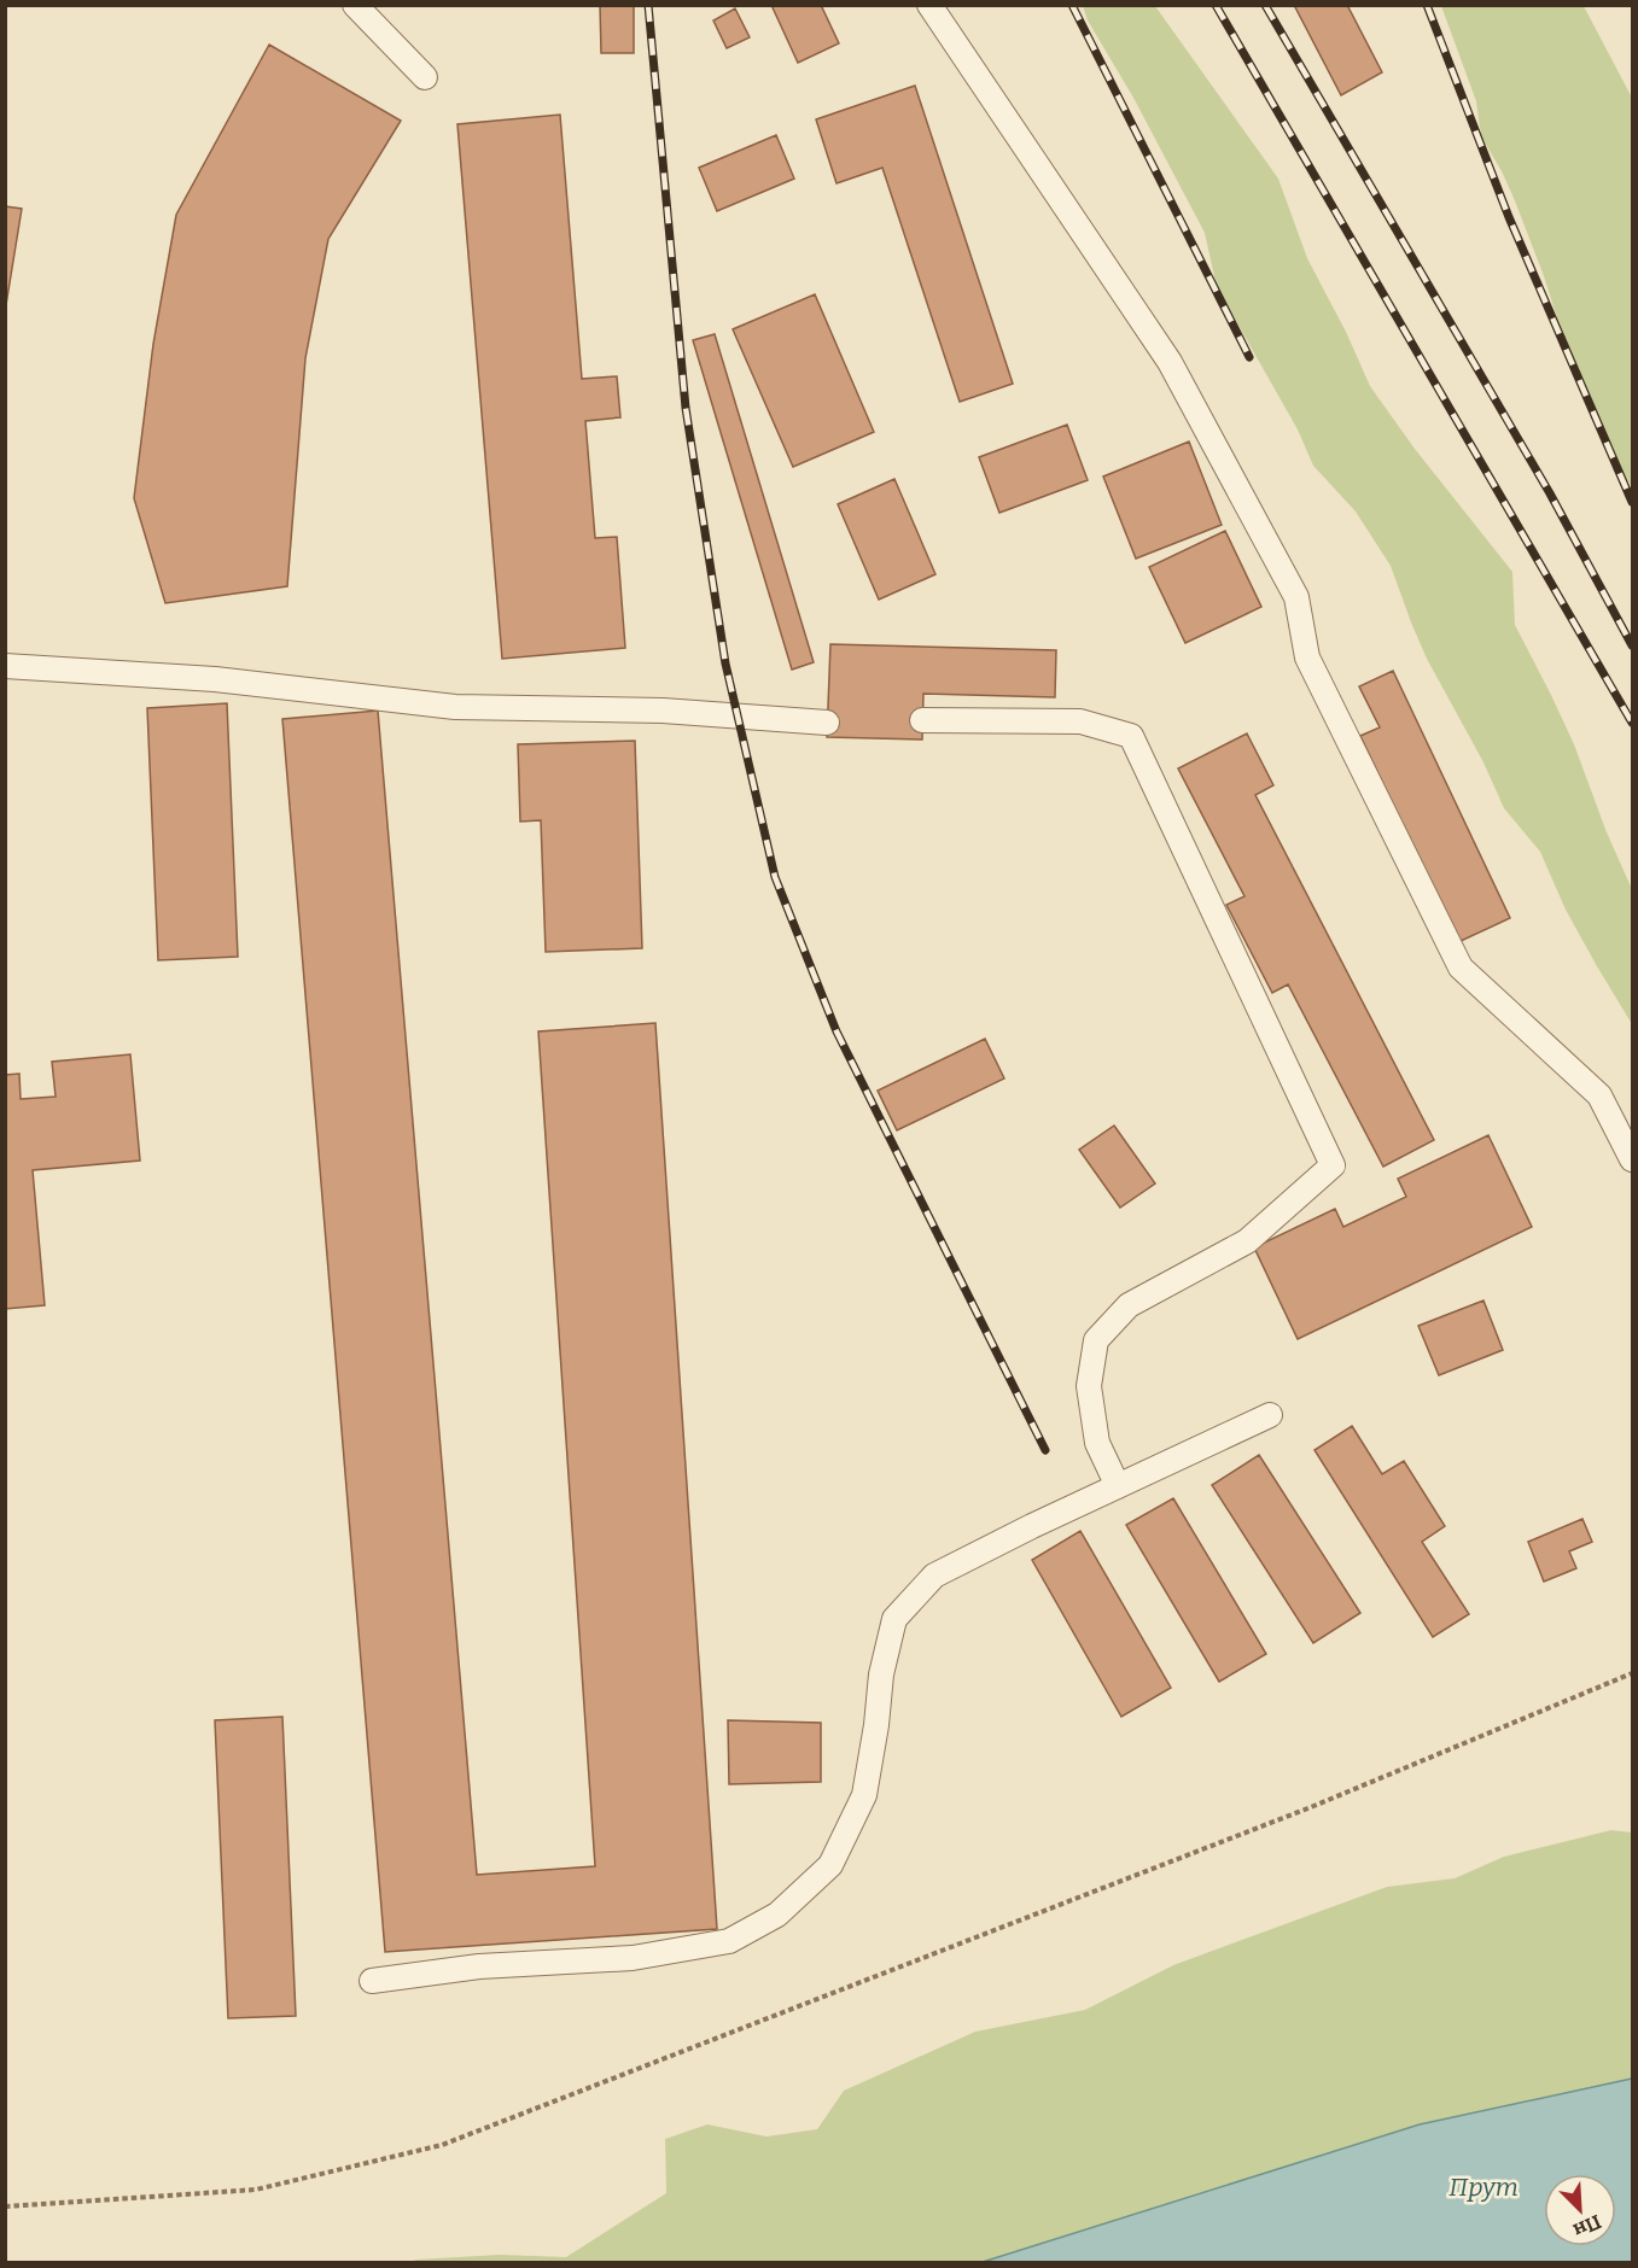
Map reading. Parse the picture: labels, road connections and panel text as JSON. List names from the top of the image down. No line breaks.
{"water":["Прут"],"north":"bottom right"}
